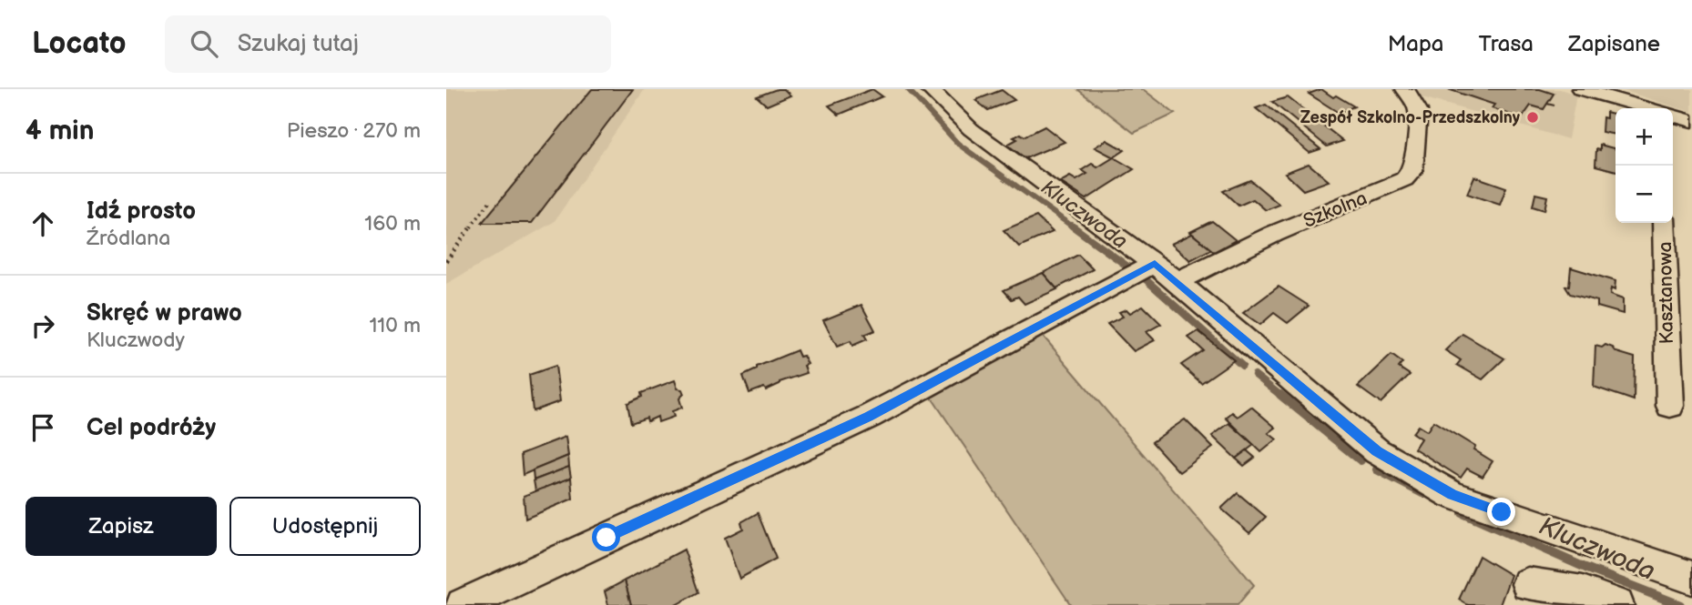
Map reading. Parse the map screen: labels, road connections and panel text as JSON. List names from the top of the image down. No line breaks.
{"streets":{"street":["Szkolna","Kasztanowa"]},"water":["Kluczwoda"],"places":["Zespół Szkolno-Przedszkolny"],"page":{"header":"Locato","search":"Szukaj tutaj","nav":["Mapa","Trasa","Zapisane"],"heading":["4 min","Pieszo · 270 m"],"map_buttons":["+","−"],"list":[["Idź prosto","Źródlana","160 m"],["Skręć w prawo","Kluczwody","110 m"],"Cel podróży"],"buttons":["Zapisz","Udostępnij"]}}
